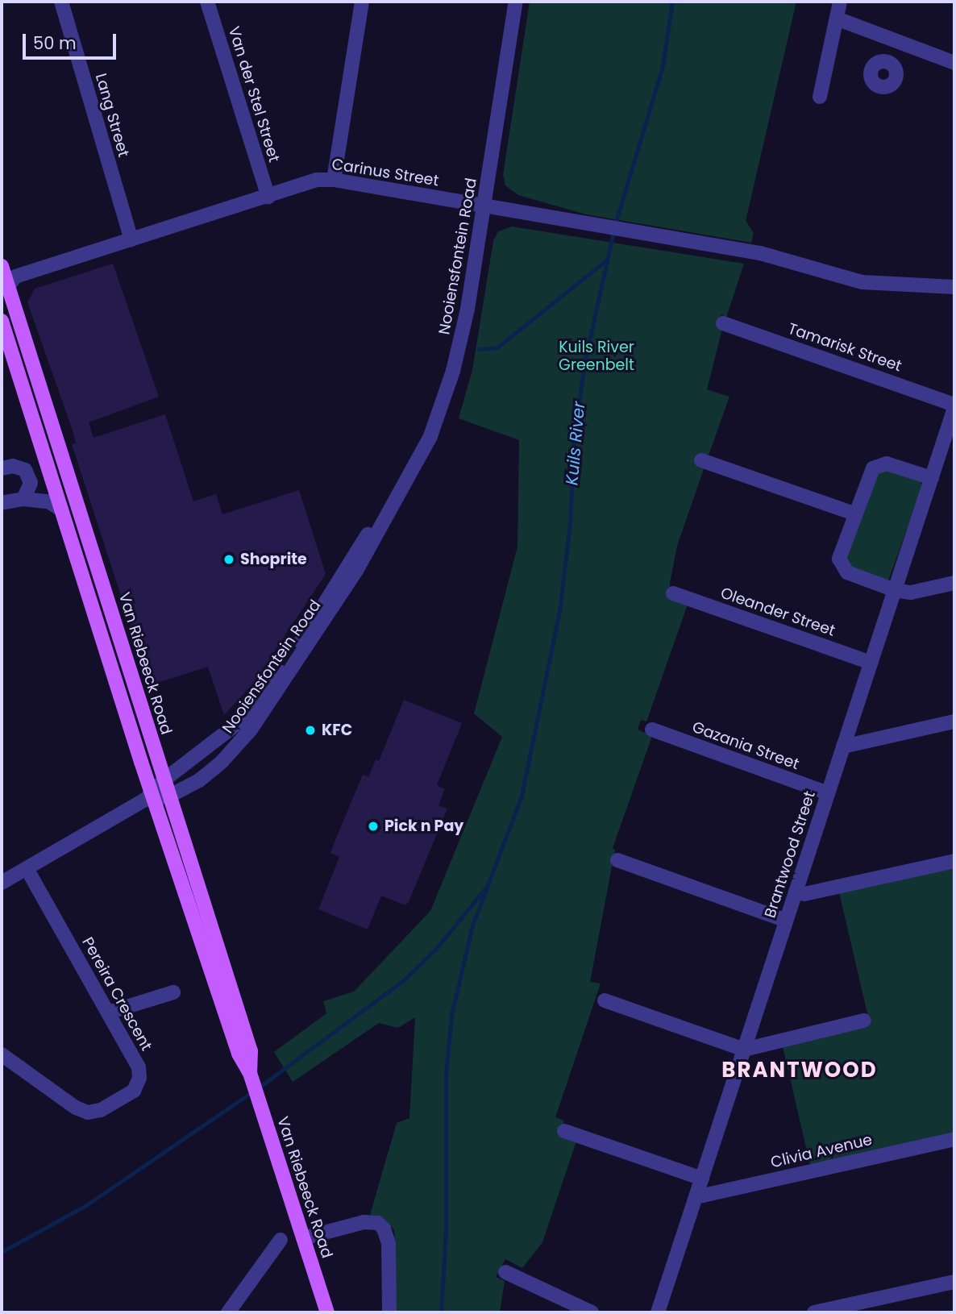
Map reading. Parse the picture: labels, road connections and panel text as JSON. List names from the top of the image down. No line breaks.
{"streets":{"main road":["Van Riebeeck Road"],"street":["Van der Stel Street","Lang Street","Carinus Street","Nooiensfontein Road","Tamarisk Street","Oleander Street","Gazania Street","Brantwood Street","Pereira Crescent","Clivia Avenue"]},"crossings":[["Van der Stel Street","Carinus Street"],["Lang Street","Carinus Street"],["Carinus Street","Nooiensfontein Road"],["Carinus Street","Van Riebeeck Road"],["Nooiensfontein Road","Van Riebeeck Road"],["Tamarisk Street","Brantwood Street"],["Oleander Street","Brantwood Street"],["Gazania Street","Brantwood Street"],["Brantwood Street","Clivia Avenue"]],"districts":["BRANTWOOD"],"water":["Kuils River"],"parks":["Kuils River Greenbelt"],"places":["Shoprite","KFC","Pick n Pay"],"scale_bar":"50 m"}
